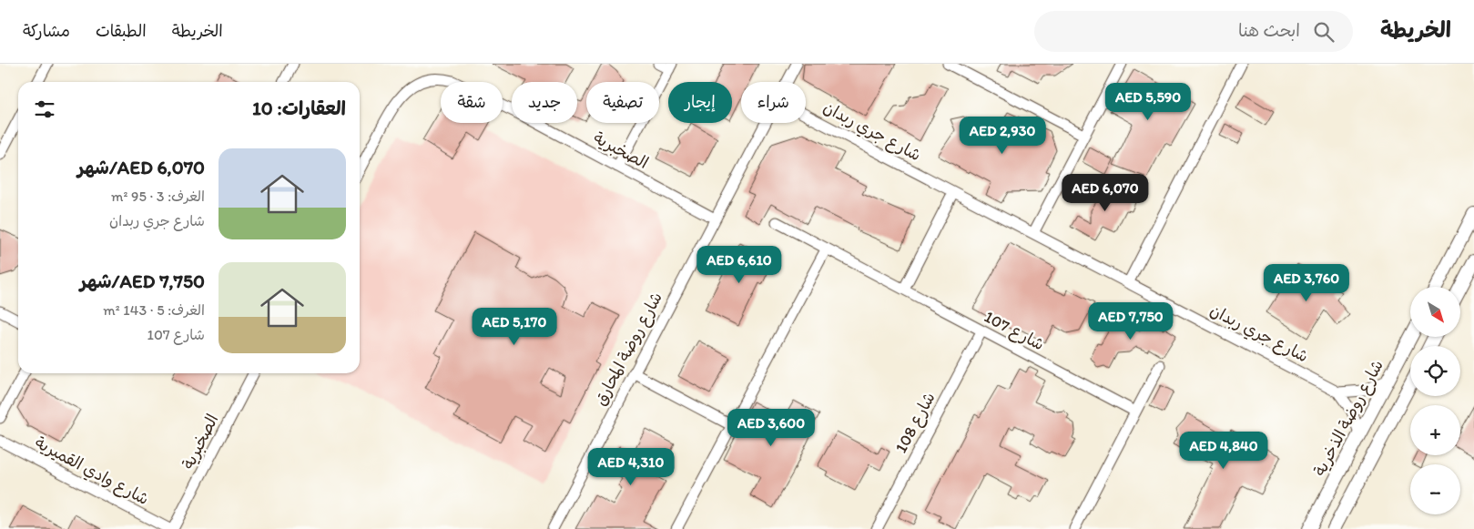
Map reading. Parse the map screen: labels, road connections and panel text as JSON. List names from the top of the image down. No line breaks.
{"streets":{"street":["شارع جري ربدان","الصخبرية","شارع 107","شارع روضة المحارق","شارع روضة الذخرية","شارع 108","شارع وادي القميرية"]},"crossings":[["شارع جري ربدان","شارع روضة الذخرية"],["الصخبرية","شارع روضة المحارق"],["الصخبرية","شارع وادي القميرية"],["شارع 107","شارع 108"]],"north":"bottom right","page":{"header":"الخريطة","search":"ابحث هنا","nav":["الخريطة","الطبقات","مشاركة"],"chip":["شراء","إيجار","تصفية","جديد","شقة"],"heading":"العقارات: 10","price":["AED 5,590","AED 2,930","AED 6,070","AED 6,610","AED 3,760","AED 7,750","AED 5,170","AED 3,600","AED 4,840","AED 4,310"],"list":[{"name":"AED 6,070/شهر","note":"الغرف: 3 · 95 m² · شارع جري ربدان"},{"name":"AED 7,750/شهر","note":"الغرف: 5 · 143 m² · شارع 107"}],"map_buttons":["+","−"]}}
